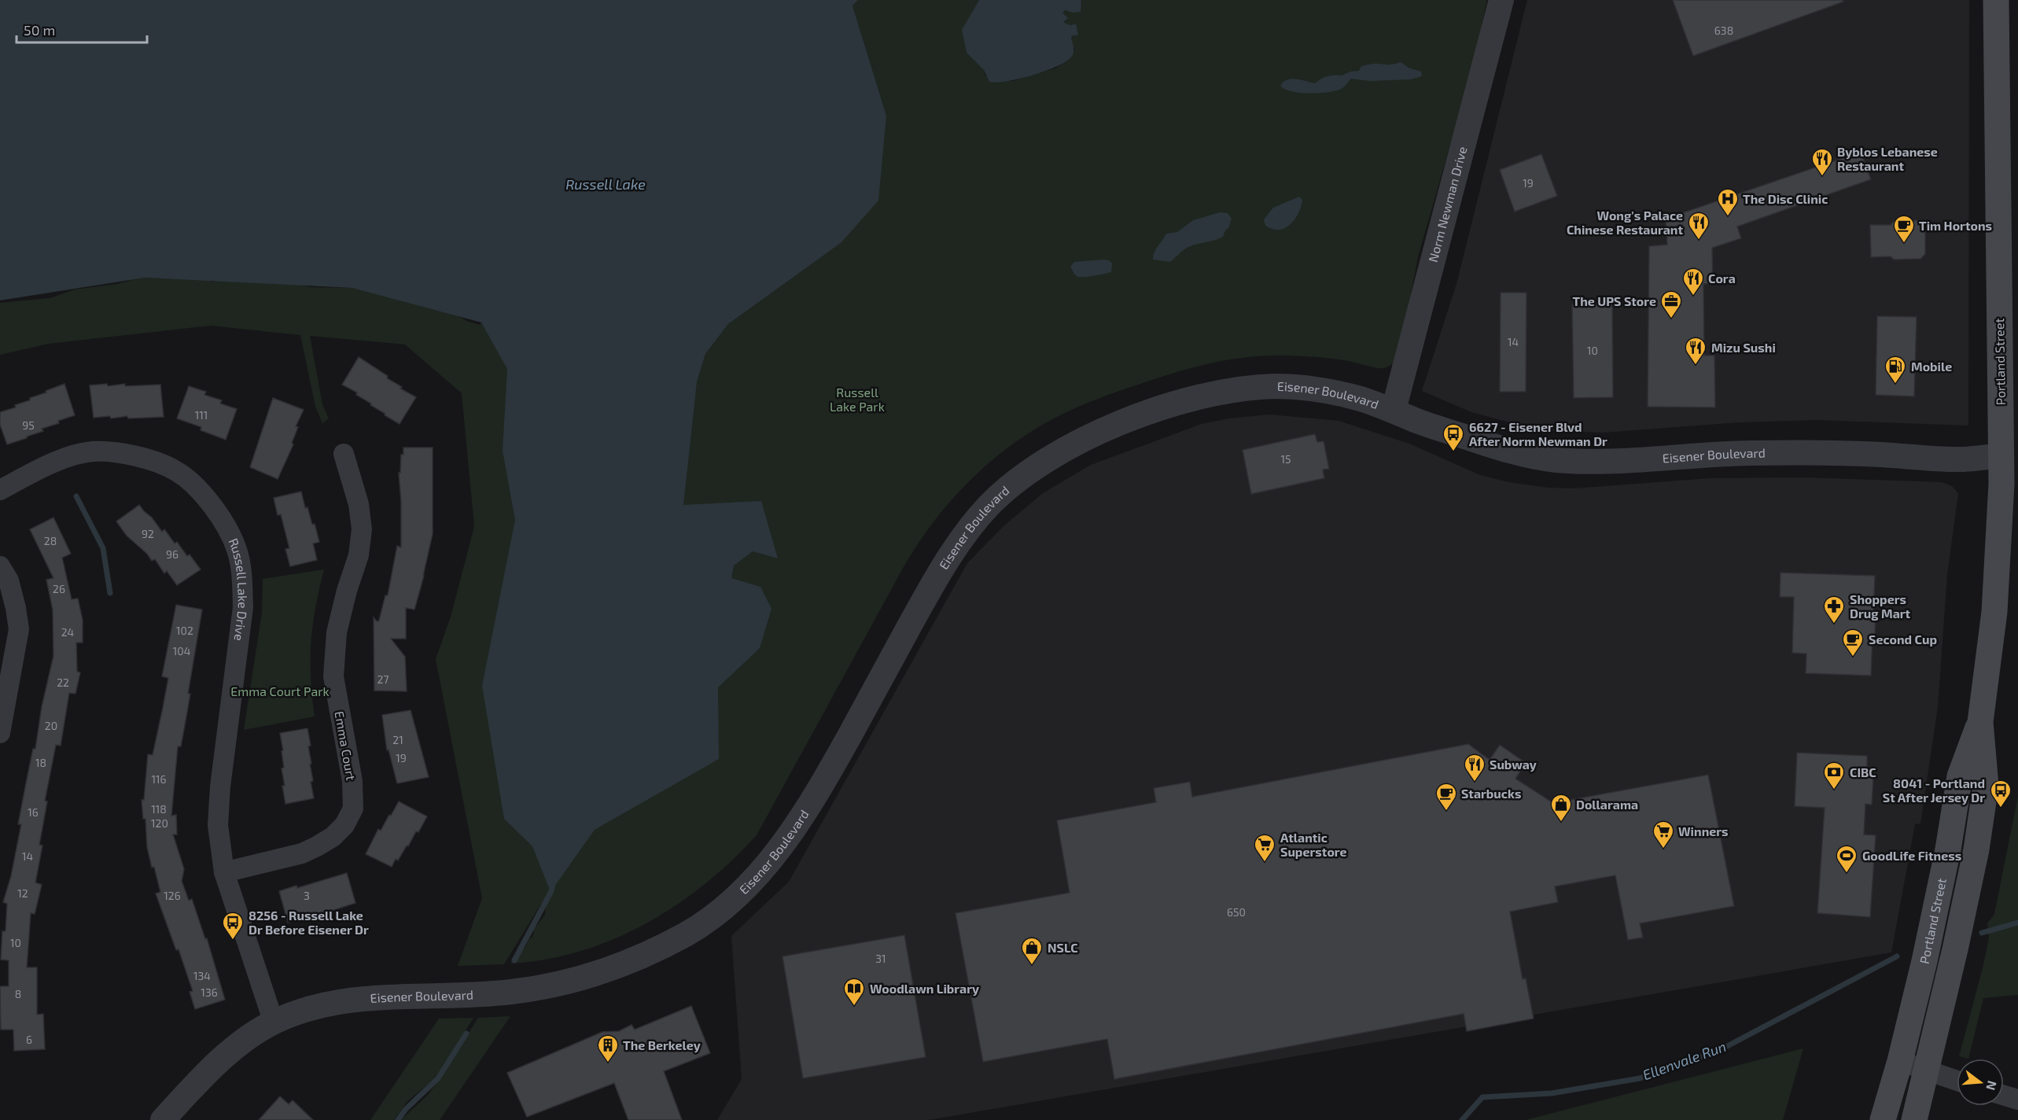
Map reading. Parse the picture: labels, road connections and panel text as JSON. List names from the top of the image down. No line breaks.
{"streets":{"main road":["Portland Street"],"street":["Norm Newman Drive","Eisener Boulevard","Russell Lake Drive","Emma Court"]},"crossings":[["Norm Newman Drive","Eisener Boulevard"],["Portland Street","Eisener Boulevard"],["Eisener Boulevard","Russell Lake Drive"],["Russell Lake Drive","Emma Court"]],"water":["Russell Lake","Ellenvale Run"],"parks":["Russell Lake Park","Emma Court Park"],"places":{"restaurant":["Byblos Lebanese Restaurant","Wong's Palace Chinese Restaurant","Cora","Mizu Sushi","Subway"],"hospital":["The Disc Clinic"],"cafe":["Tim Hortons","Second Cup","Starbucks"],"office":["The UPS Store"],"fuel station":["Mobile"],"bus stop":["6627 - Eisener Blvd After Norm Newman Dr","8041 - Portland St After Jersey Dr","8256 - Russell Lake Dr Before Eisener Dr"],"pharmacy":["Shoppers Drug Mart"],"bank":["CIBC"],"shop":["Dollarama","NSLC"],"supermarket":["Winners","Atlantic Superstore"],"sports":["GoodLife Fitness"],"library":["Woodlawn Library"],"building":["The Berkeley"]},"house_numbers":["638","19","14","10","111","95","15","92","28","96","26","102","24","104","27","22","20","21","19","18","116","118","16","120","14","12","126","3","650","10","31","134","136","8","6"],"scale_bar":"50 m","north":"right"}
